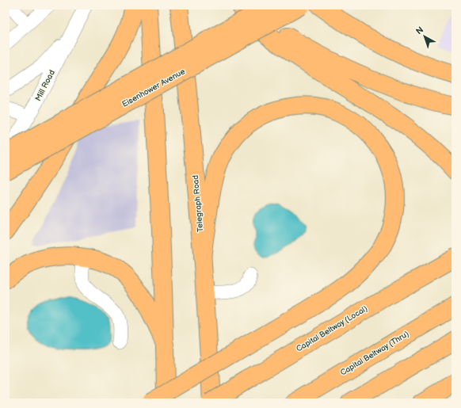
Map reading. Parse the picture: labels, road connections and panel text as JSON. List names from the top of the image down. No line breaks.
{"streets":{"main road":["Eisenhower Avenue","Telegraph Road","Capital Beltway (Local)","Capital Beltway (Thru)"],"street":["Mill Road"]},"crossings":[["Mill Road","Eisenhower Avenue"],["Telegraph Road","Capital Beltway (Local)"]],"north":"top left"}
